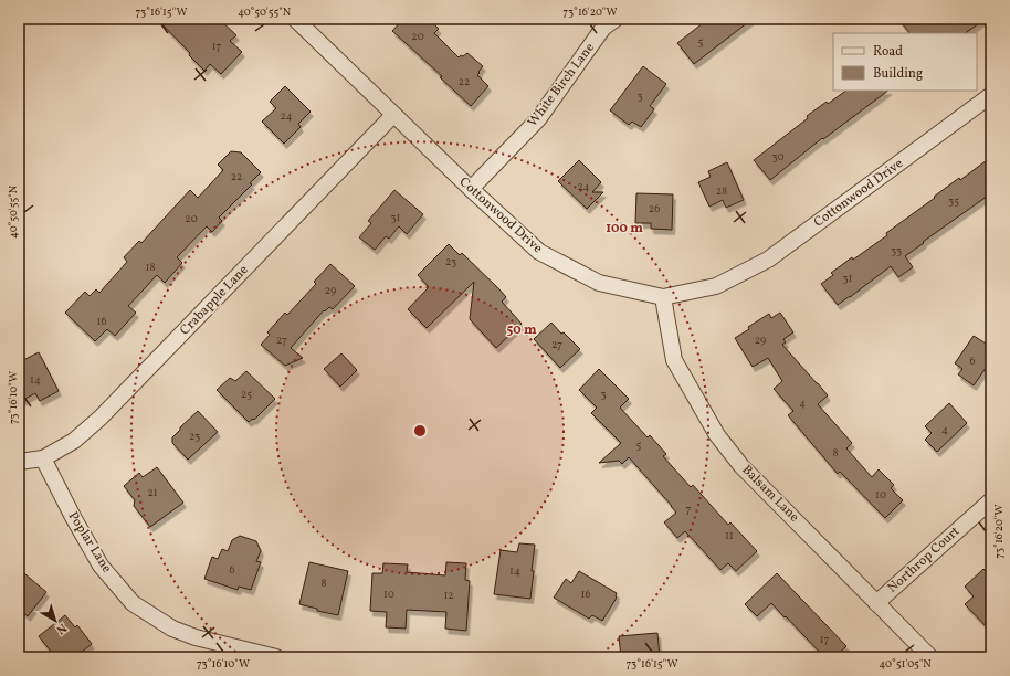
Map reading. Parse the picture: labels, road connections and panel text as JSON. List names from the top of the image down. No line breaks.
{"streets":{"street":["White Birch Lane","Cottonwood Drive","Crabapple Lane","Balsam Lane","Poplar Lane","Northrop Court"]},"crossings":[["White Birch Lane","Cottonwood Drive"],["Cottonwood Drive","Crabapple Lane"],["Cottonwood Drive","Balsam Lane"],["Crabapple Lane","Poplar Lane"],["Balsam Lane","Northrop Court"]],"house_numbers":["20","5","17","22","3","24","30","22","24","28","35","26","31","20","33","23","18","31","29","16","27","29","27","6","14","25","3","4","4","23","5","8","21","10","7","11","6","14","8","10","16","12","17"],"legend":["Road","Building"],"north":"bottom right","coordinates":["73°16'15\"W","40°50'55\"N","73°16'20\"W","73°16'10\"W","40°51'05\"N"],"rings":["100 m","50 m"]}
